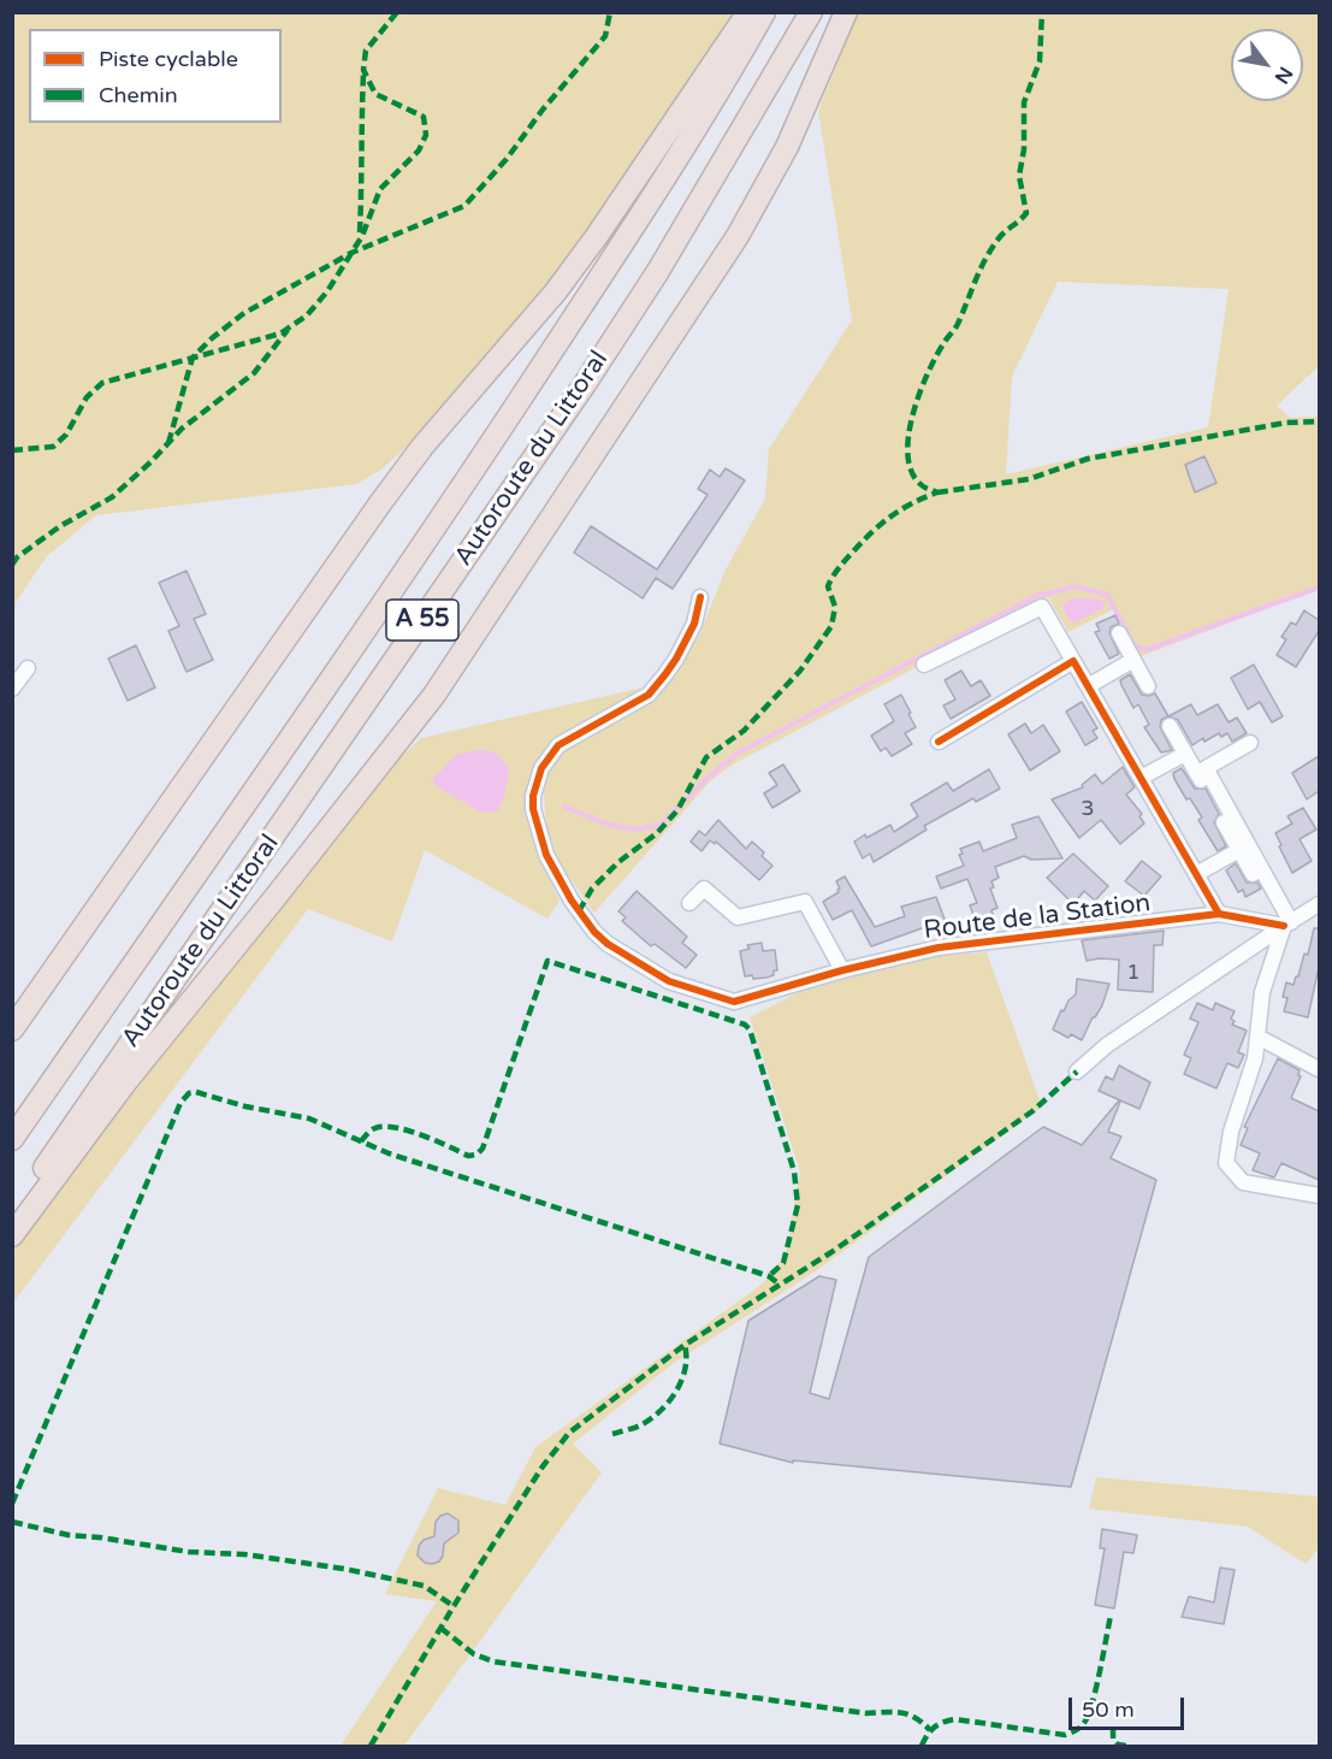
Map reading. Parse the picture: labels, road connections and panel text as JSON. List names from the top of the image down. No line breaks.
{"streets":{"highway":["Autoroute du Littoral","A 55"],"street":["Route de la Station"]},"house_numbers":["3","1"],"legend":["Piste cyclable","Chemin"],"scale_bar":"50 m","north":"bottom right"}
